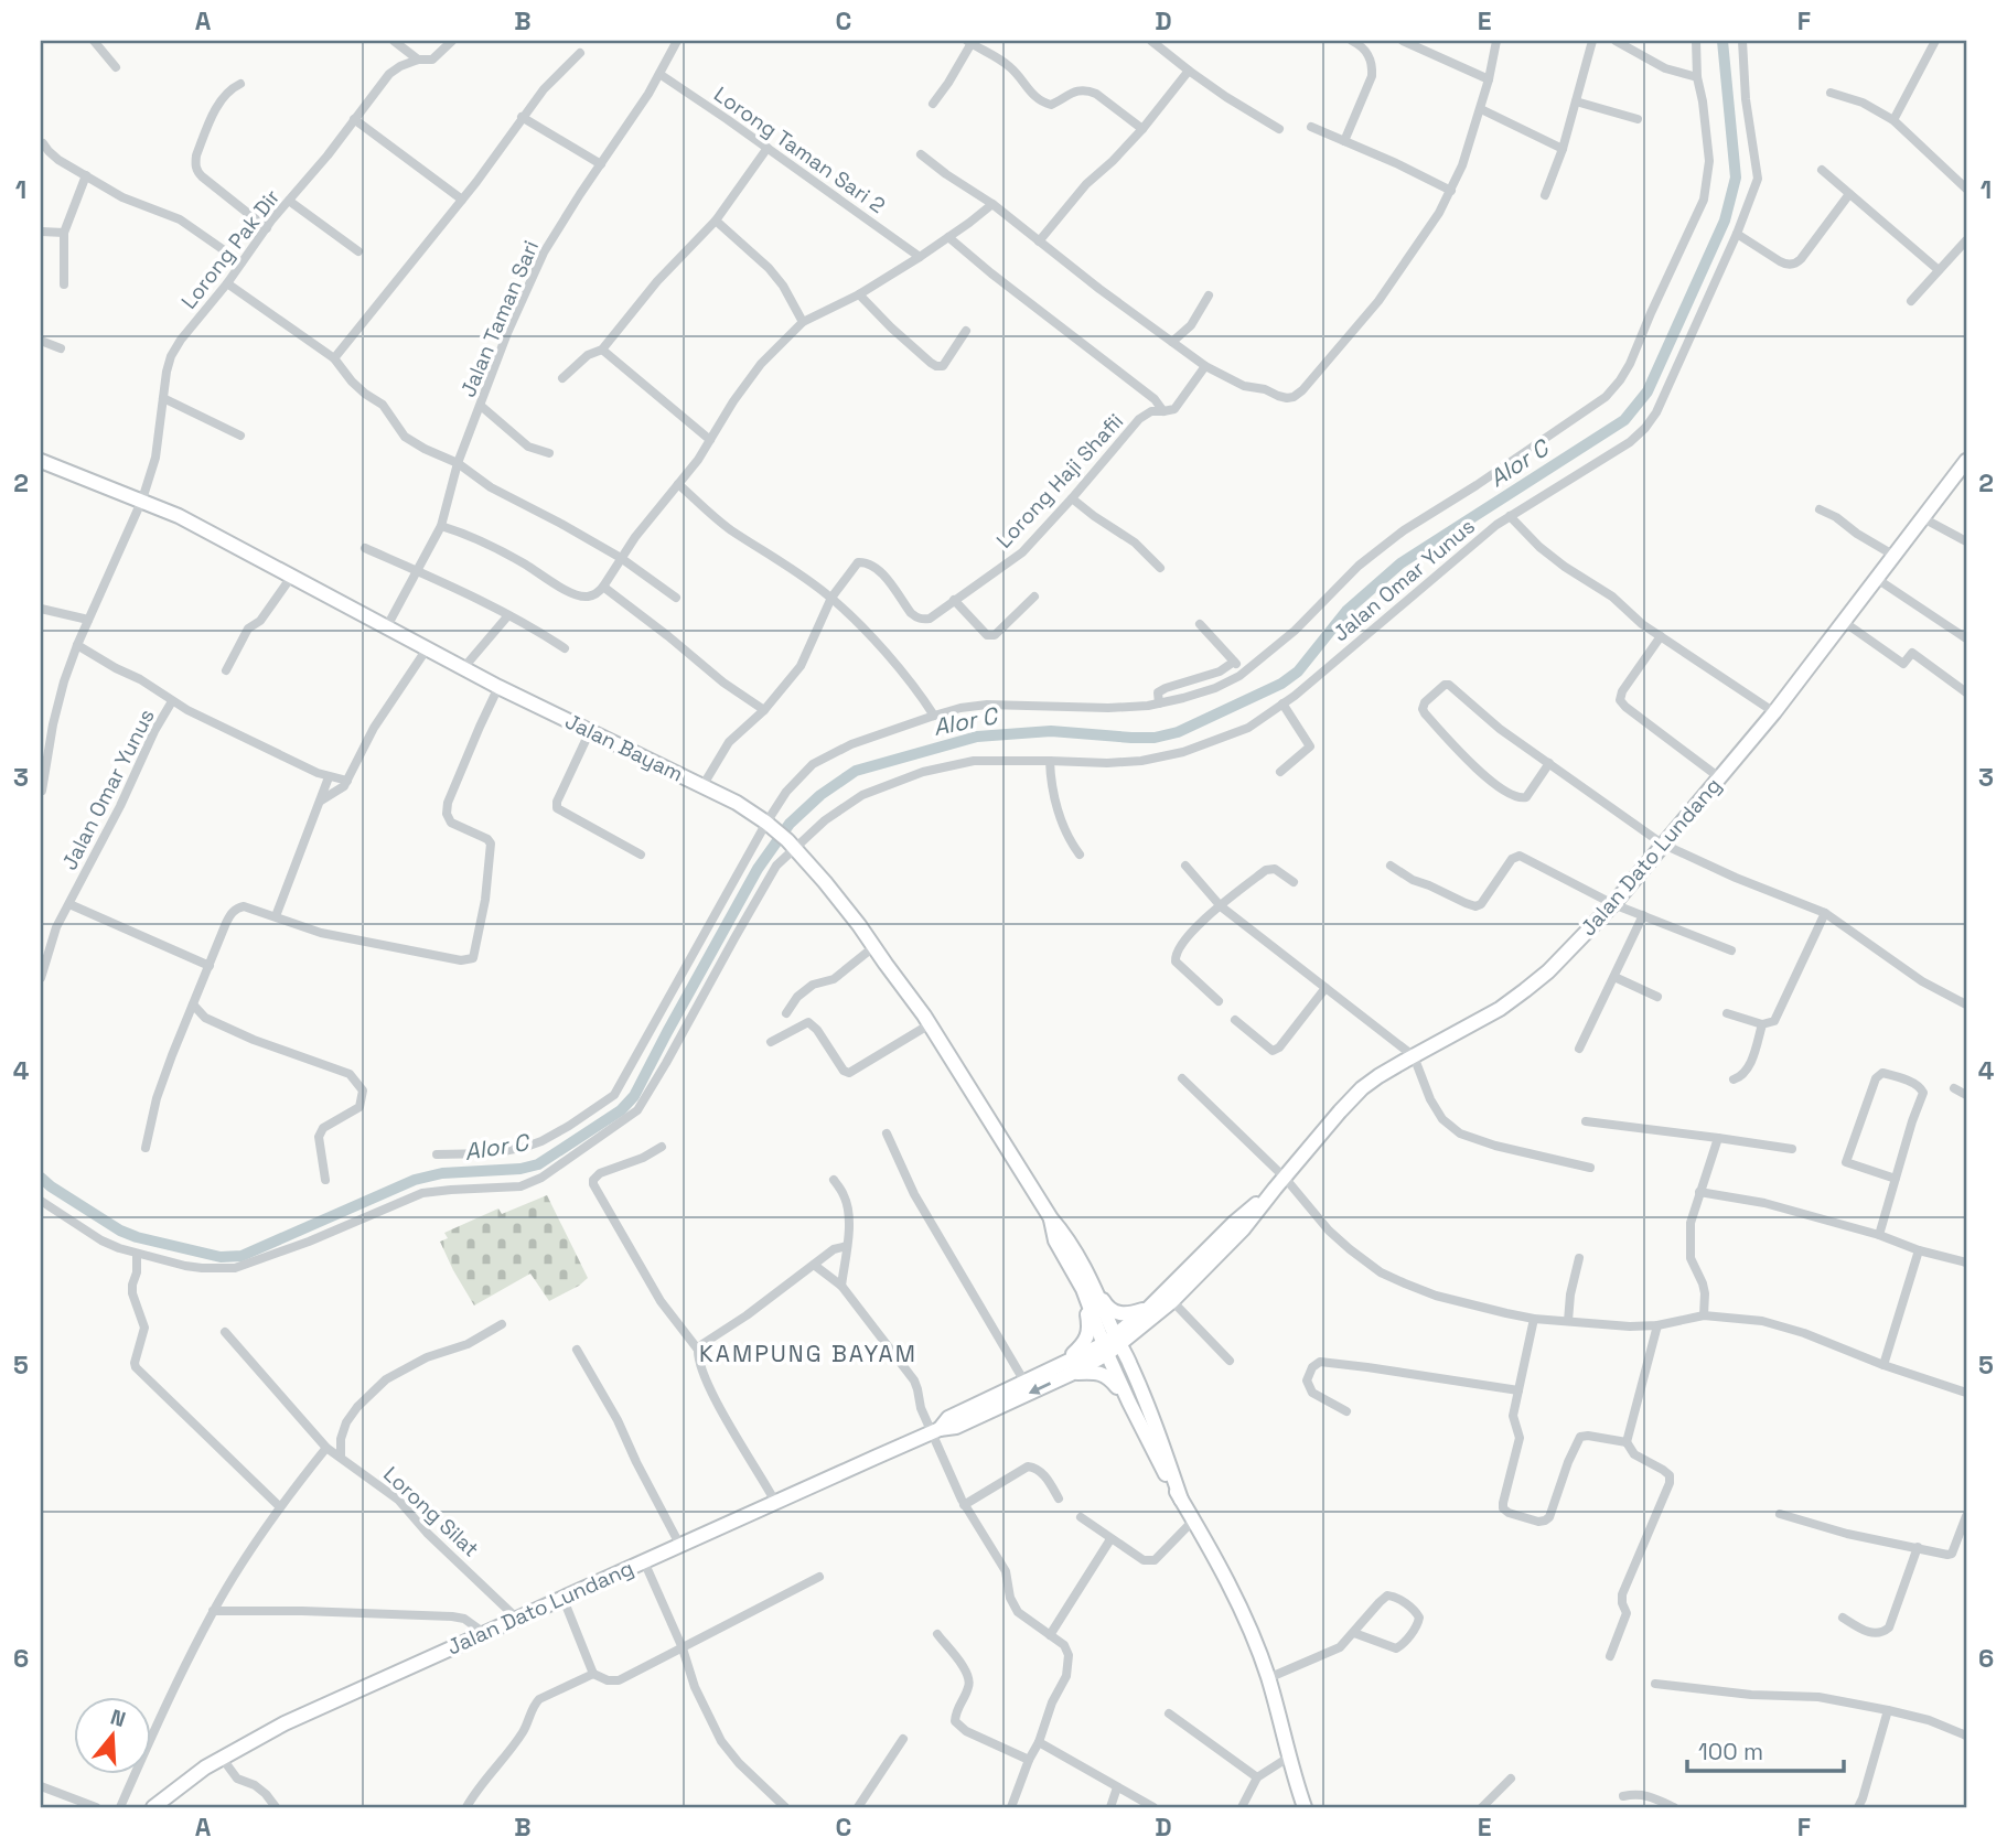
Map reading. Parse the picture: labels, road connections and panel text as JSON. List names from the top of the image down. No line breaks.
{"streets":{"main road":["Jalan Bayam","Jalan Dato Lundang"],"street":["Lorong Taman Sari 2","Lorong Pak Dir","Jalan Taman Sari","Lorong Haji Shafii","Jalan Omar Yunus","Lorong Silat"]},"crossings":[["Lorong Taman Sari 2","Jalan Taman Sari"],["Lorong Pak Dir","Jalan Bayam"],["Jalan Taman Sari","Jalan Bayam"],["Lorong Haji Shafii","Jalan Bayam"],["Jalan Omar Yunus","Jalan Bayam"],["Jalan Bayam","Jalan Dato Lundang"],["Jalan Dato Lundang","Lorong Silat"]],"districts":["KAMPUNG BAYAM"],"water":["Alor C"],"scale_bar":"100 m","north":"top","grid":{"columns":["A","B","C","D","E","F"],"rows":["1","2","3","4","5","6"]}}
